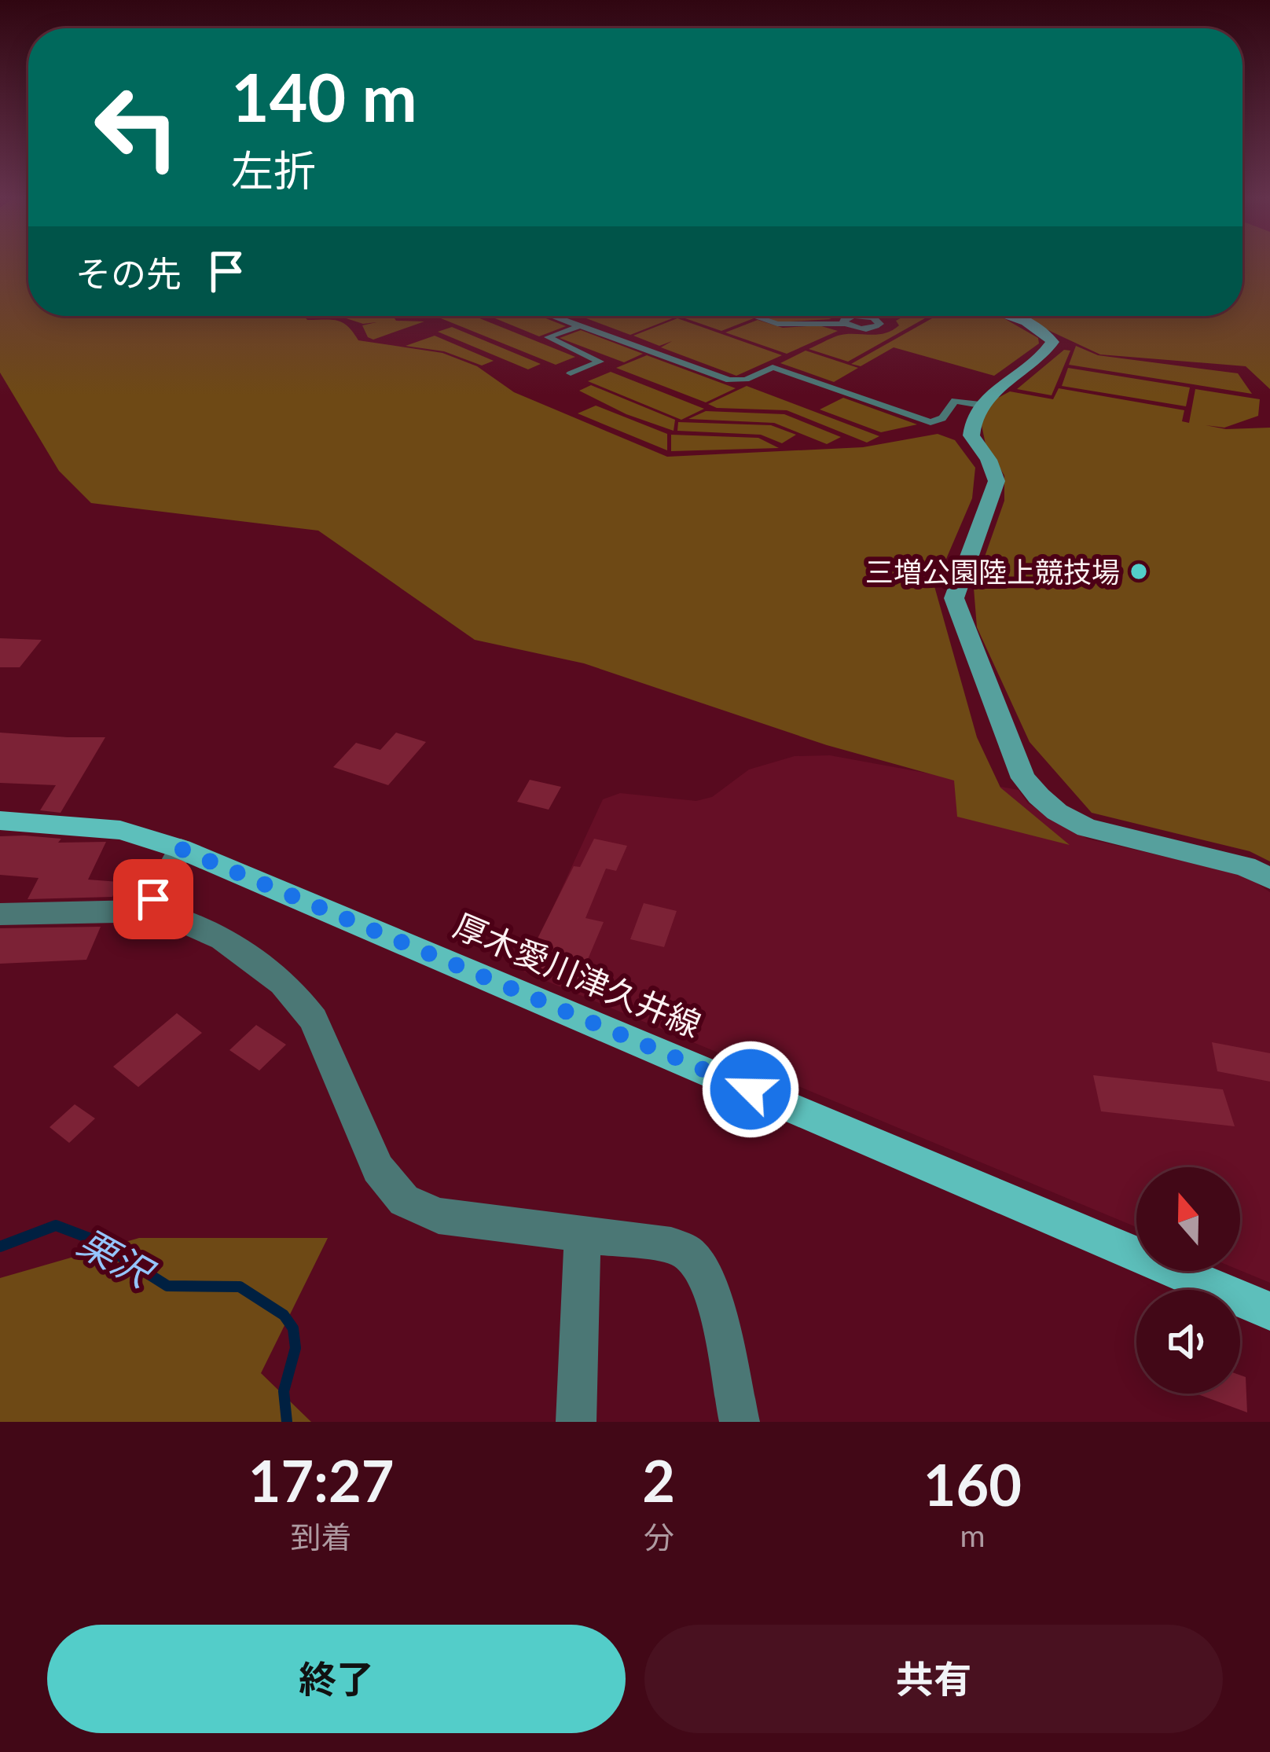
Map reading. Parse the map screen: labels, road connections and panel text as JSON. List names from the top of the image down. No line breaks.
{"streets":{"main road":["厚木愛川津久井線"]},"water":["栗沢"],"places":["三増公園陸上競技場"],"north":"top","page":{"turn":["140 m","左折"],"then":"その先","eta":["17:27","到着","2","分","160","m"],"buttons":["終了","共有"]}}
